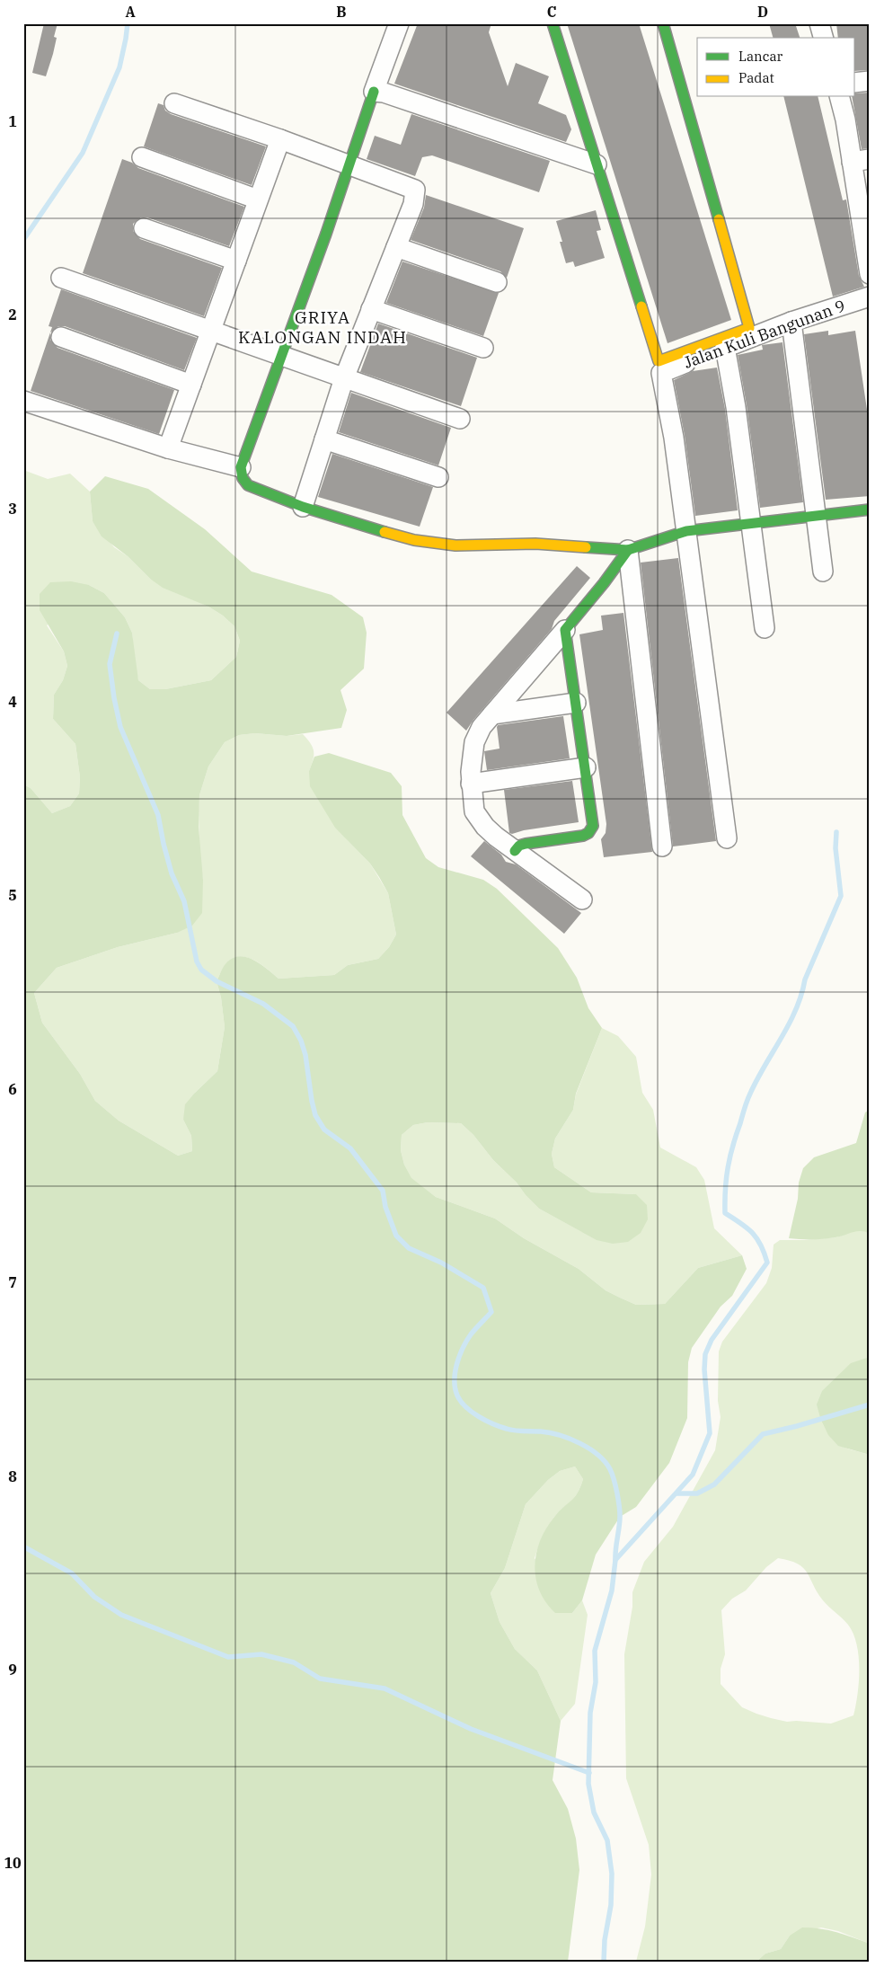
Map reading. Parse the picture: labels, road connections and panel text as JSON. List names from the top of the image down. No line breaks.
{"streets":{"street":["Jalan Kuli Bangunan 9"]},"districts":["GRIYA KALONGAN INDAH"],"legend":["Lancar","Padat"],"grid":{"columns":["A","B","C","D"],"rows":["1","2","3","4","5","6","7","8","9","10"]}}
